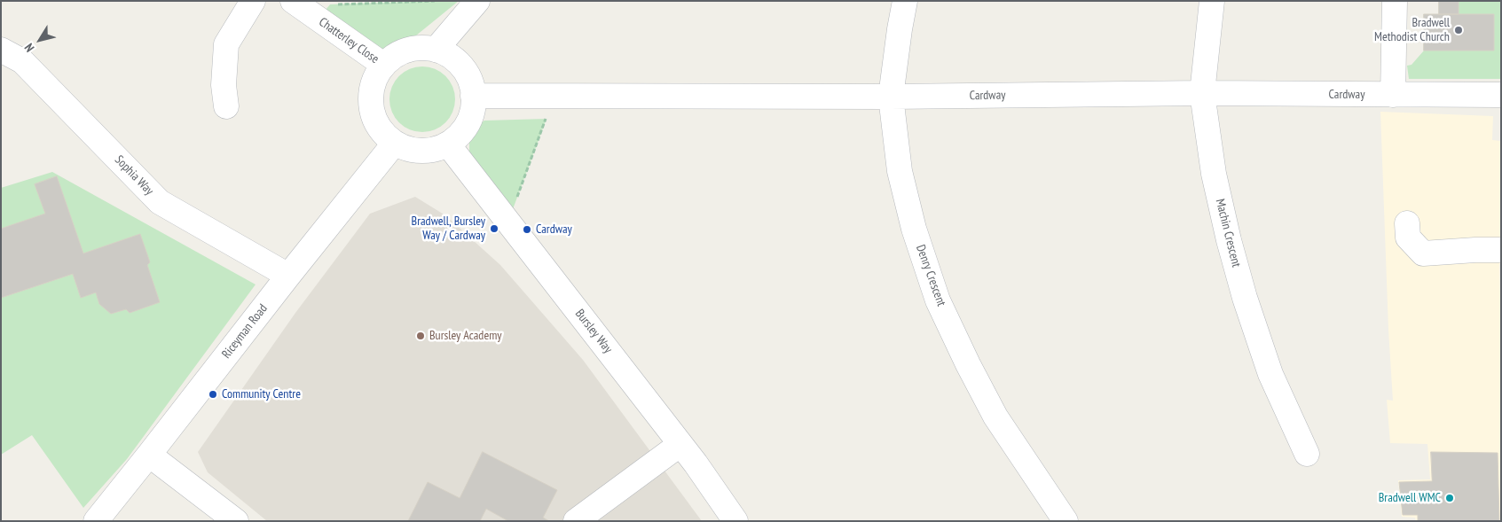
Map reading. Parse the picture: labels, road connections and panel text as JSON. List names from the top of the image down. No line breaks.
{"streets":{"street":["Chatterley Close","Cardway","Sophia Way","Machin Crescent","Denry Crescent","Riceyman Road","Bursley Way"]},"crossings":[["Chatterley Close","Cardway"],["Chatterley Close","Riceyman Road"],["Chatterley Close","Bursley Way"],["Cardway","Machin Crescent"],["Cardway","Denry Crescent"],["Cardway","Riceyman Road"],["Cardway","Bursley Way"],["Sophia Way","Riceyman Road"],["Riceyman Road","Bursley Way"]],"places":["Bradwell Methodist Church","Bradwell, Bursley Way / Cardway","Cardway","Bursley Academy","Community Centre","Bradwell WMC"],"north":"bottom left"}
